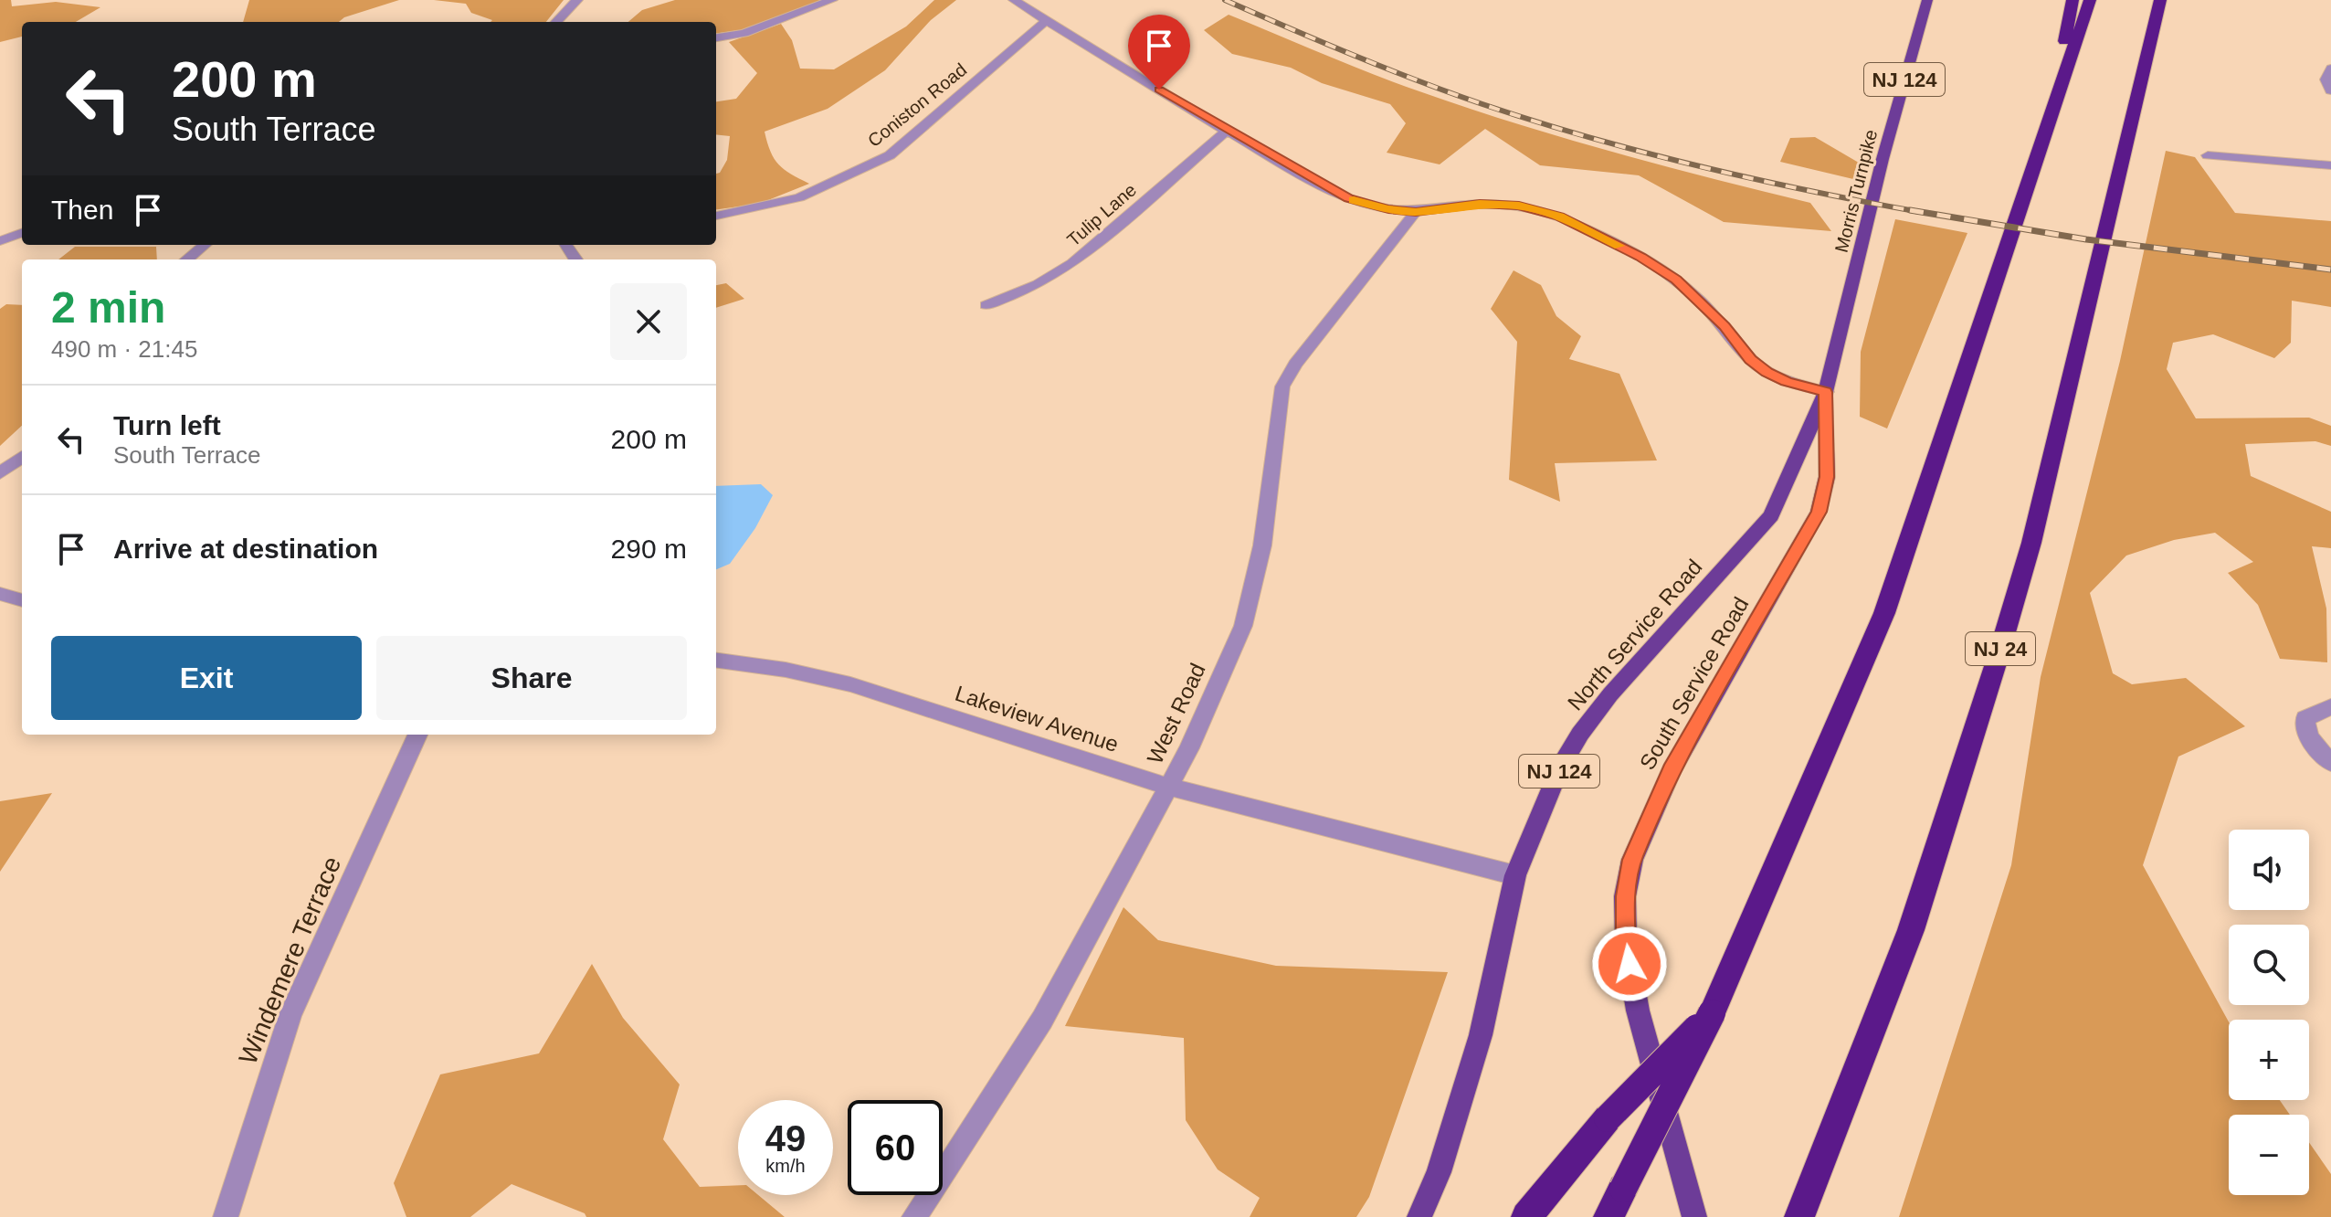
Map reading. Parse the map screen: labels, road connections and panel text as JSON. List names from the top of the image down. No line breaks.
{"streets":{"highway":["NJ 24"],"main road":["NJ 124","Morris Turnpike","North Service Road","South Service Road"],"street":["Coniston Road","Tulip Lane","West Road","Lakeview Avenue","Windemere Terrace"]},"crossings":[["Morris Turnpike","North Service Road"],["Morris Turnpike","South Service Road"],["North Service Road","South Service Road"],["North Service Road","Lakeview Avenue"],["West Road","Lakeview Avenue"]],"page":{"turn":["200 m","South Terrace"],"then":"Then","heading":["2 min","490 m · 21:45"],"list":[{"name":"Turn left","note":"South Terrace","value":"200 m"},{"name":"Arrive at destination","value":"290 m"}],"buttons":["Exit","Share"],"map_buttons":["+","−"],"speed":"49 km/h","limit":"60"}}
